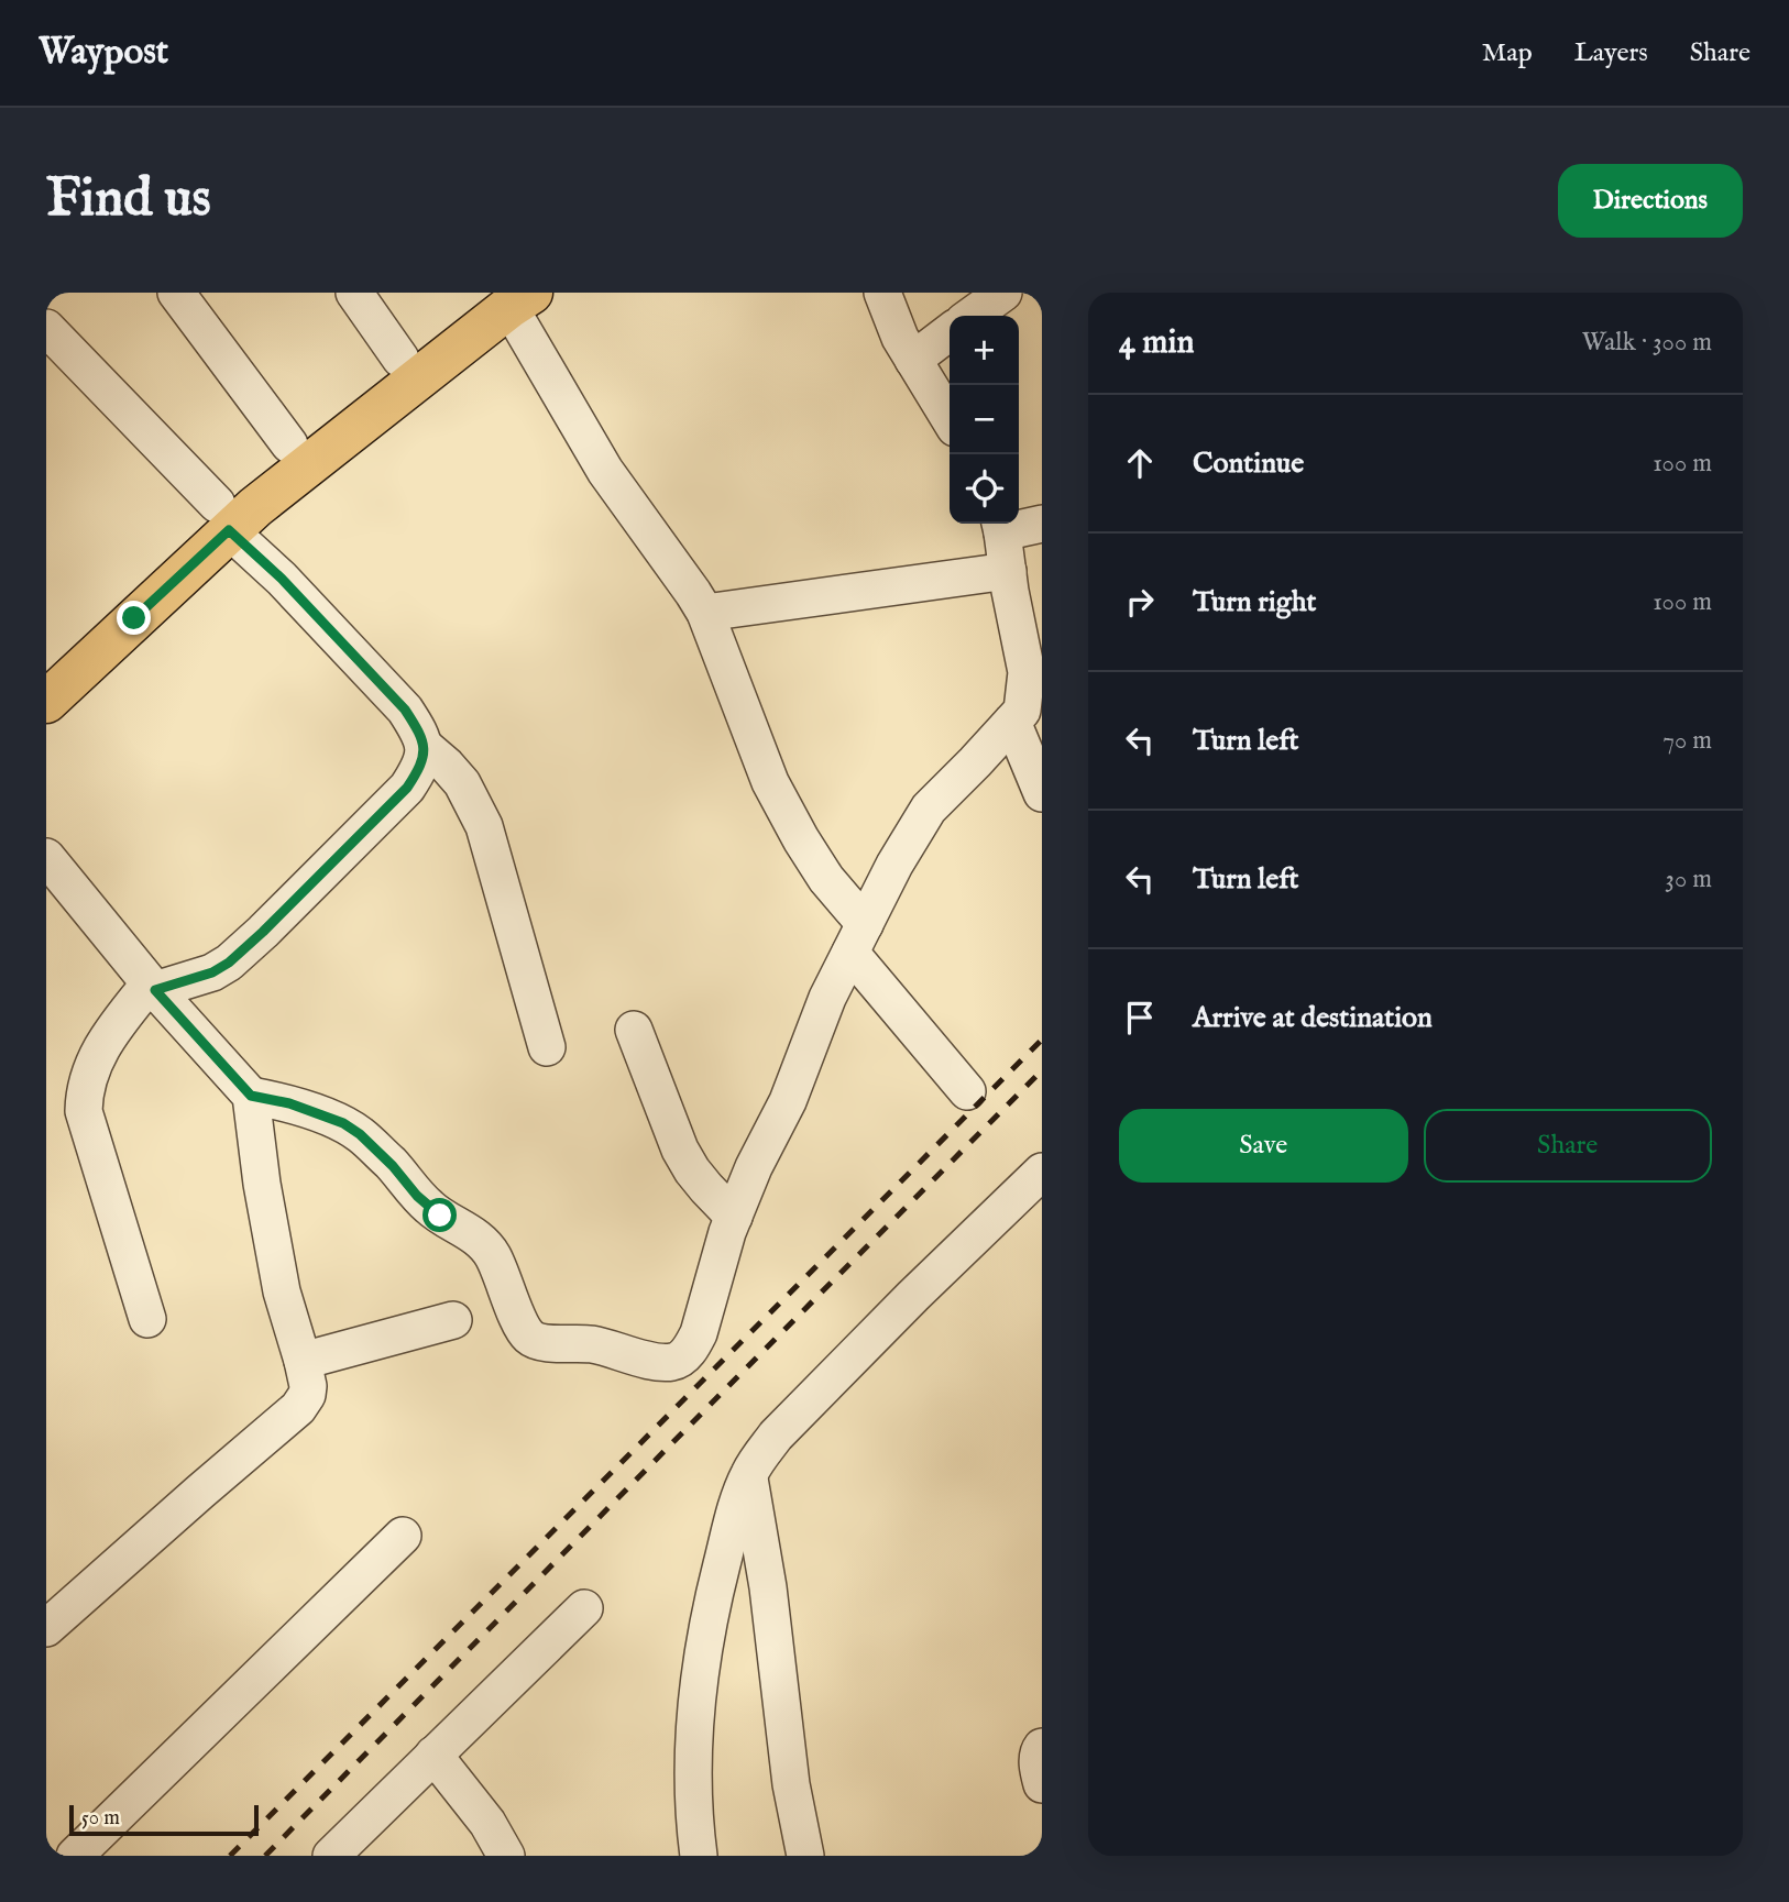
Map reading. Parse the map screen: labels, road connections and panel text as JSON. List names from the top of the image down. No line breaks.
{"scale_bar":"50 m","page":{"header":"Waypost","nav":["Map","Layers","Share"],"buttons":["Directions",["Save","Share"]],"title":"Find us","heading":["4 min","Walk · 300 m"],"map_buttons":["+","−"],"list":[["Continue","100 m"],["Turn right","100 m"],["Turn left","70 m"],["Turn left","30 m"],"Arrive at destination"],"scale":"50 m"}}
